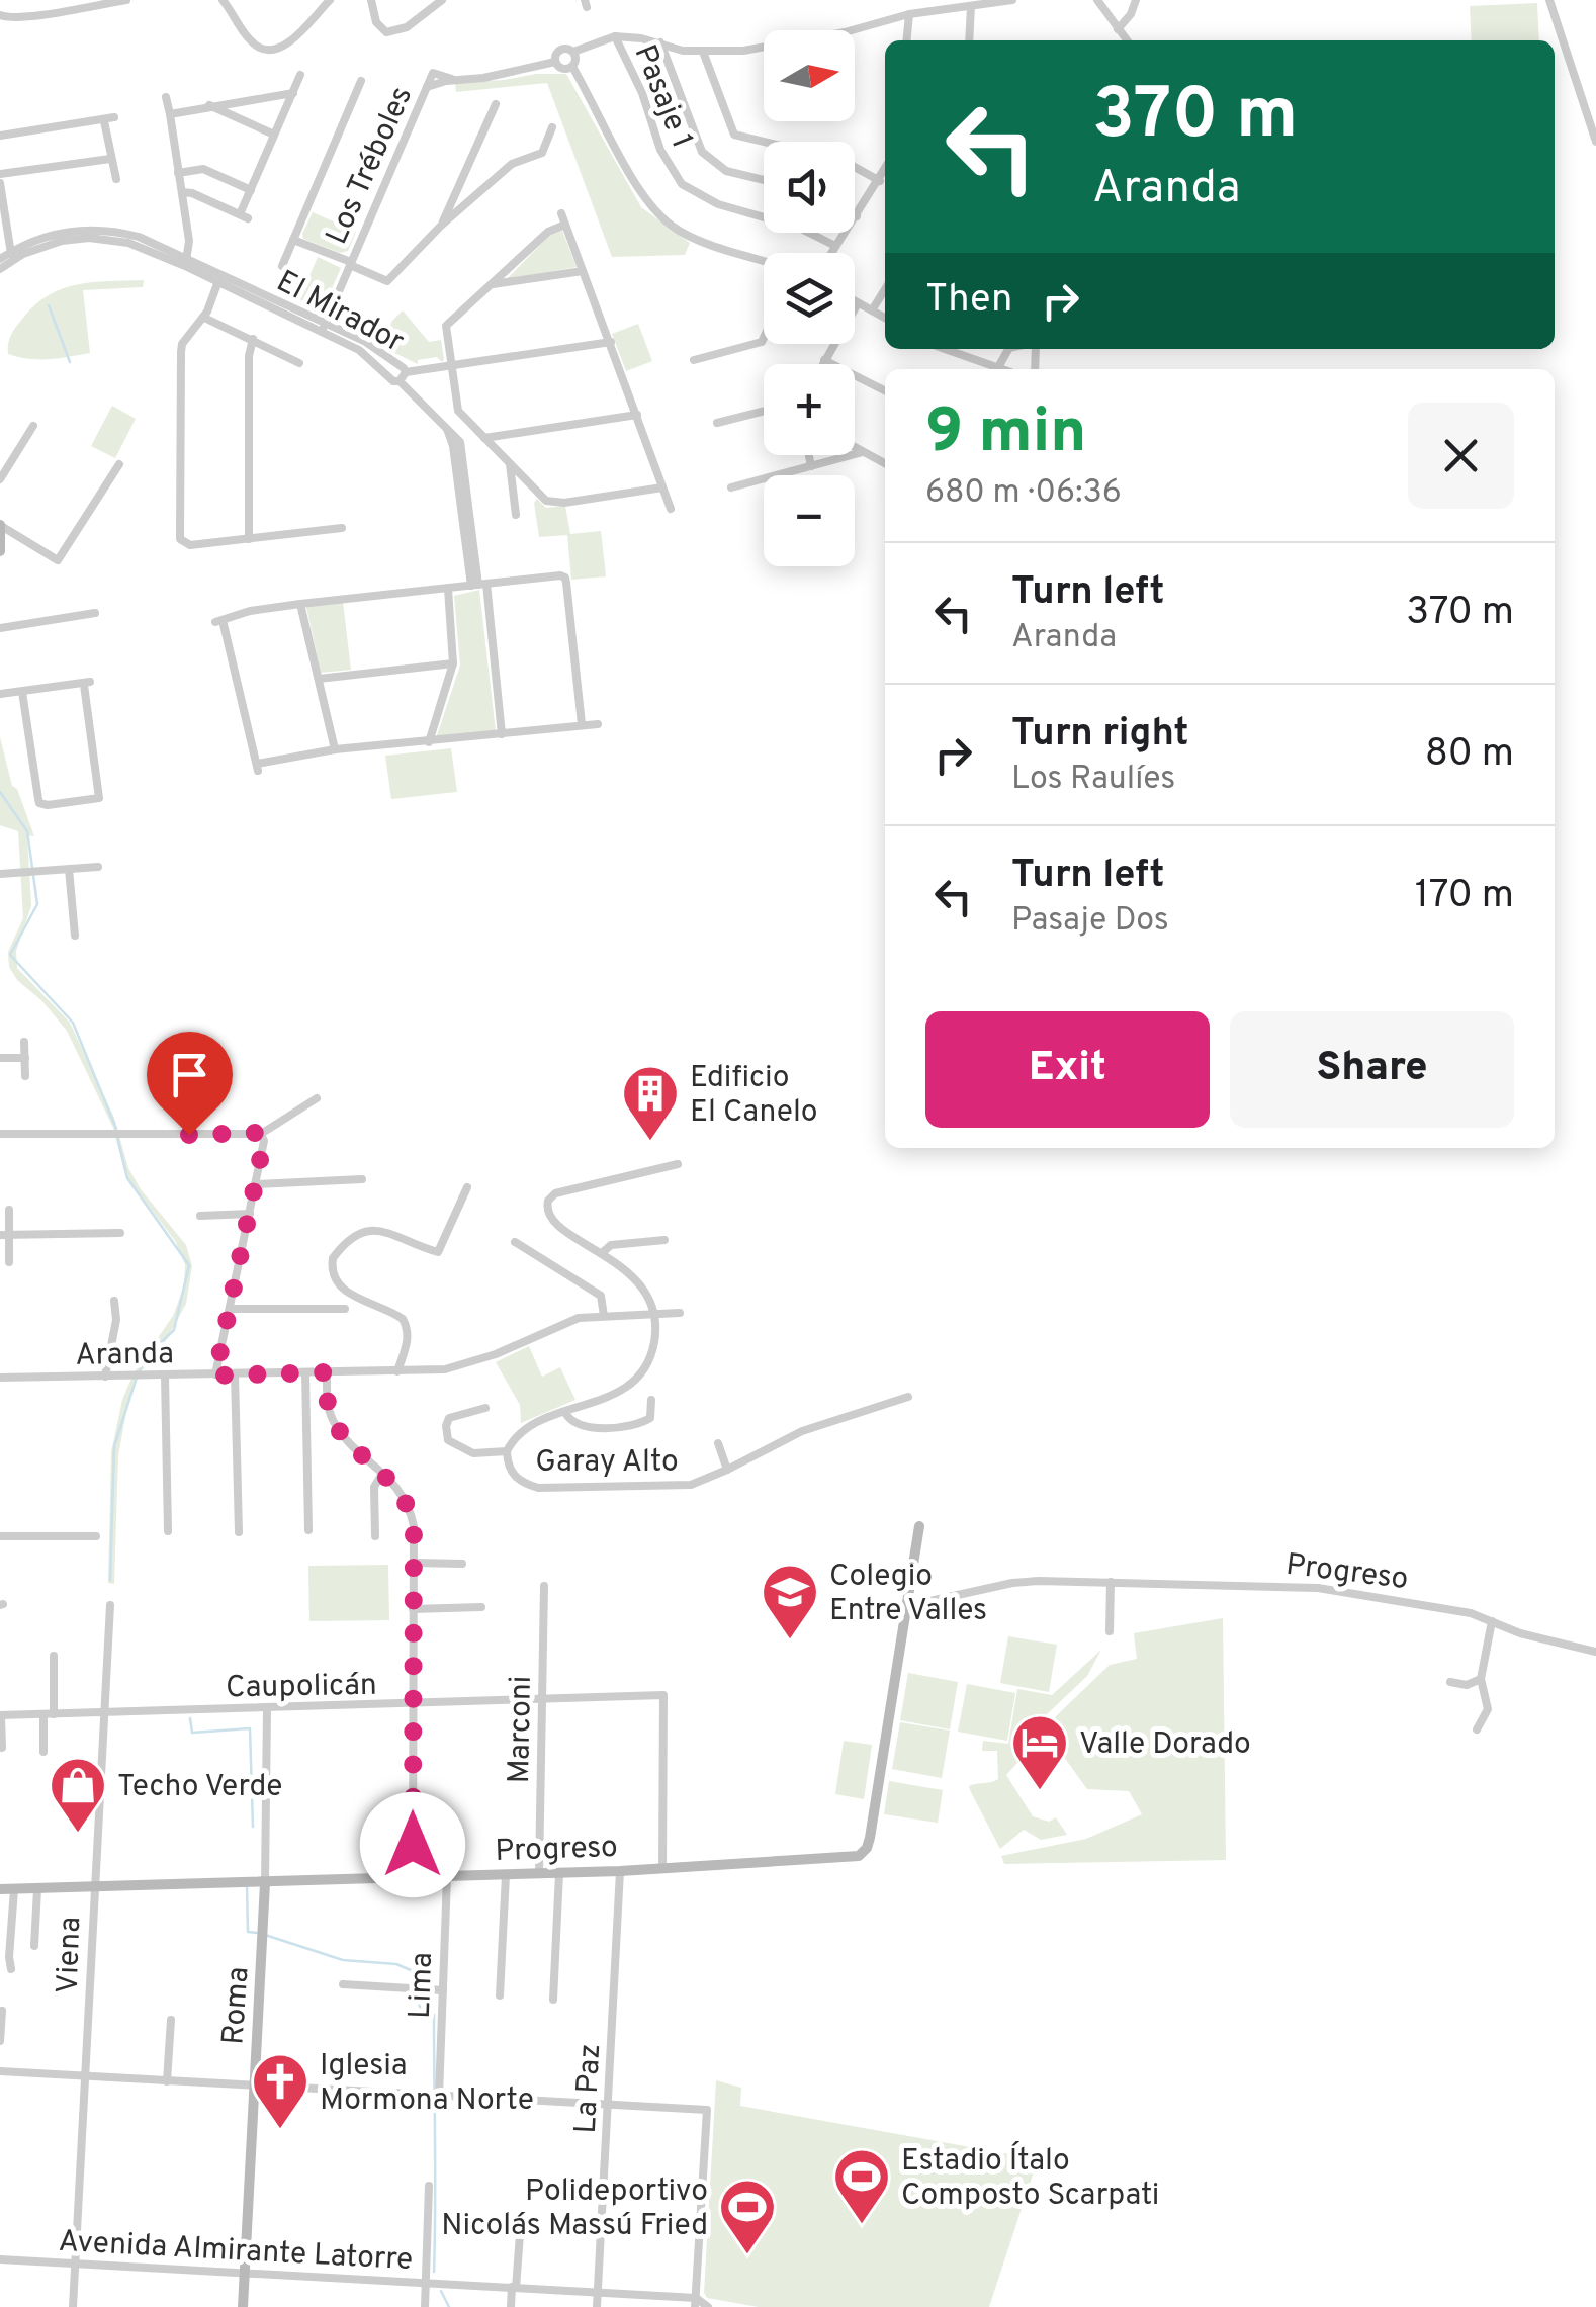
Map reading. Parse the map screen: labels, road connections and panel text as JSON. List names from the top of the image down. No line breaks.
{"streets":{"street":["Pasaje 1","Los Tréboles","El Mirador","Aranda","Garay Alto","Progreso","Caupolicán","Marconi","Viena","Lima","Roma","La Paz","Avenida Almirante Latorre"]},"crossings":[["Los Tréboles","El Mirador"],["Aranda","Garay Alto"],["Progreso","Caupolicán"],["Progreso","Marconi"],["Progreso","Viena"],["Progreso","Lima"],["Progreso","Roma"],["Progreso","La Paz"],["Caupolicán","Marconi"],["Caupolicán","Viena"],["Caupolicán","Roma"],["Viena","Avenida Almirante Latorre"],["Roma","Avenida Almirante Latorre"],["La Paz","Avenida Almirante Latorre"]],"places":{"building":["Edificio El Canelo"],"school or university":["Colegio Entre Valles"],"hotel":["Valle Dorado"],"shop":["Techo Verde"],"church":["Iglesia Mormona Norte"],"sports":["Estadio Ítalo Composto Scarpati","Polideportivo Nicolás Massú Fried"]},"north":"right","page":{"map_buttons":["+","−"],"turn":["370 m","Aranda"],"then":"Then","heading":["9 min","680 m · 06:36"],"list":[{"name":"Turn left","note":"Aranda","value":"370 m"},{"name":"Turn right","note":"Los Raulíes","value":"80 m"},{"name":"Turn left","note":"Pasaje Dos","value":"170 m"}],"buttons":["Exit","Share"]}}
